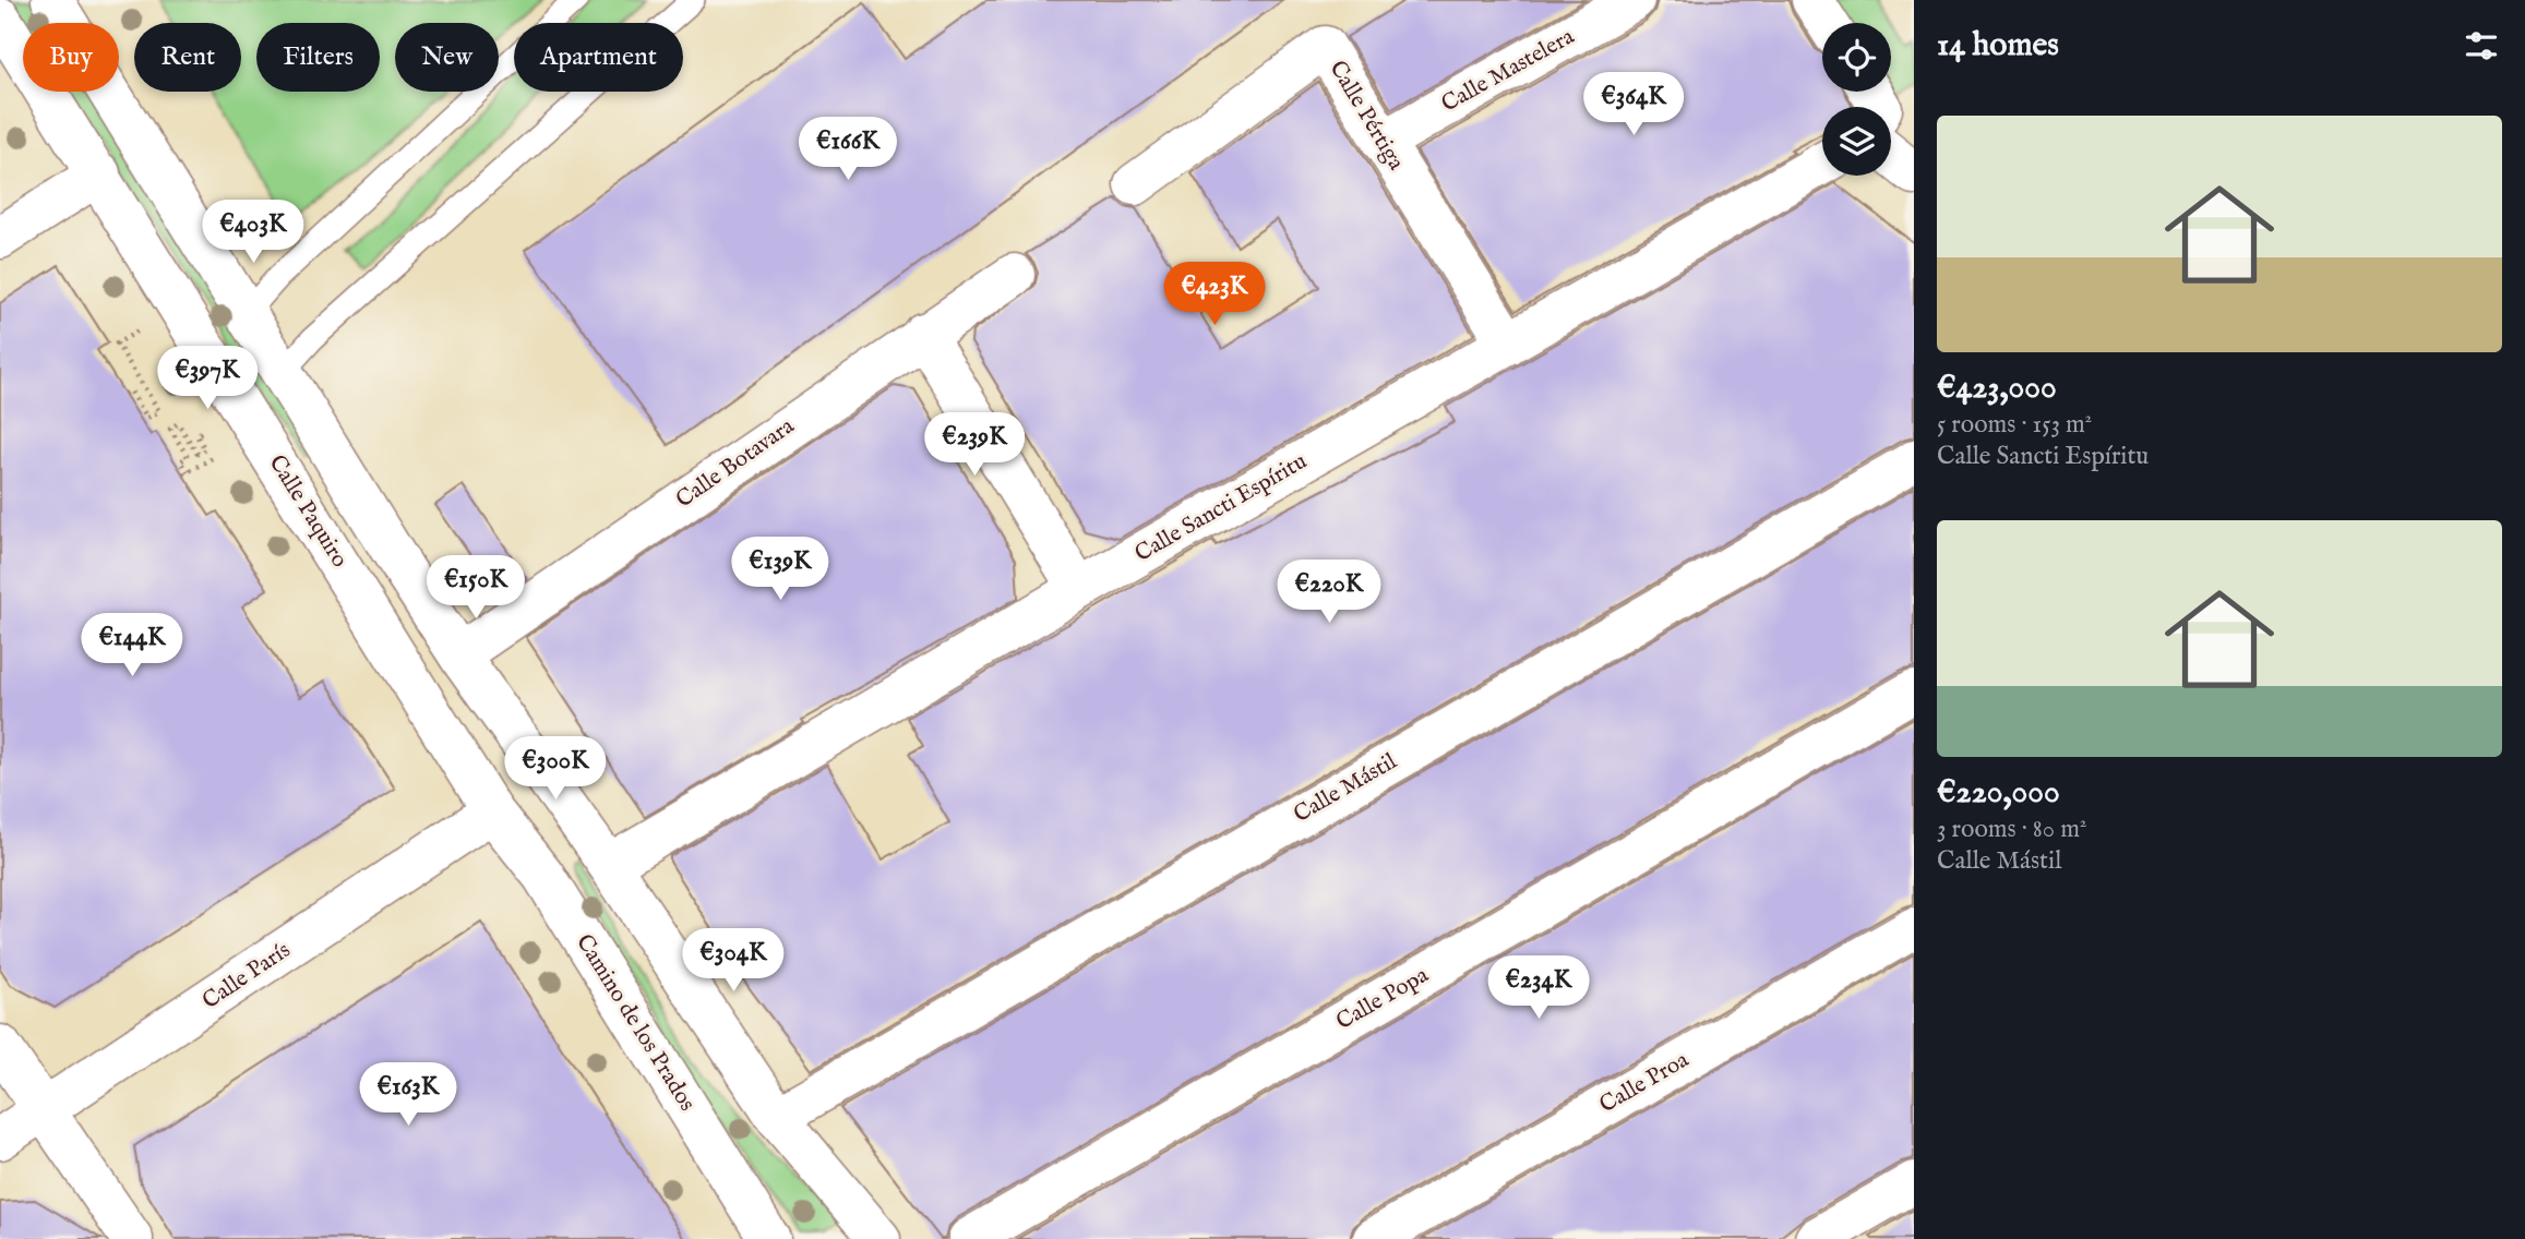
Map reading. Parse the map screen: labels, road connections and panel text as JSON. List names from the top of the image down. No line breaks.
{"streets":{"street":["Calle Mastelera","Calle Pértiga","Calle Botavara","Calle Sancti Espíritu","Calle Paquiro","Calle Mástil","Calle París","Calle Popa","Camino de los Prados","Calle Proa"]},"crossings":[["Calle Mastelera","Calle Pértiga"],["Calle Pértiga","Calle Sancti Espíritu"],["Calle Paquiro","Calle París"],["Calle Paquiro","Camino de los Prados"],["Calle París","Camino de los Prados"]],"page":{"heading":"14 homes","chip":["Buy","Rent","Filters","New","Apartment"],"price":["€364K","€166K","€403K","€423K","€397K","€239K","€139K","€150K","€220K","€144K","€300K","€304K","€234K","€163K"],"list":[{"name":"€423,000","note":"5 rooms · 153 m² · Calle Sancti Espíritu"},{"name":"€220,000","note":"3 rooms · 80 m² · Calle Mástil"}]}}
